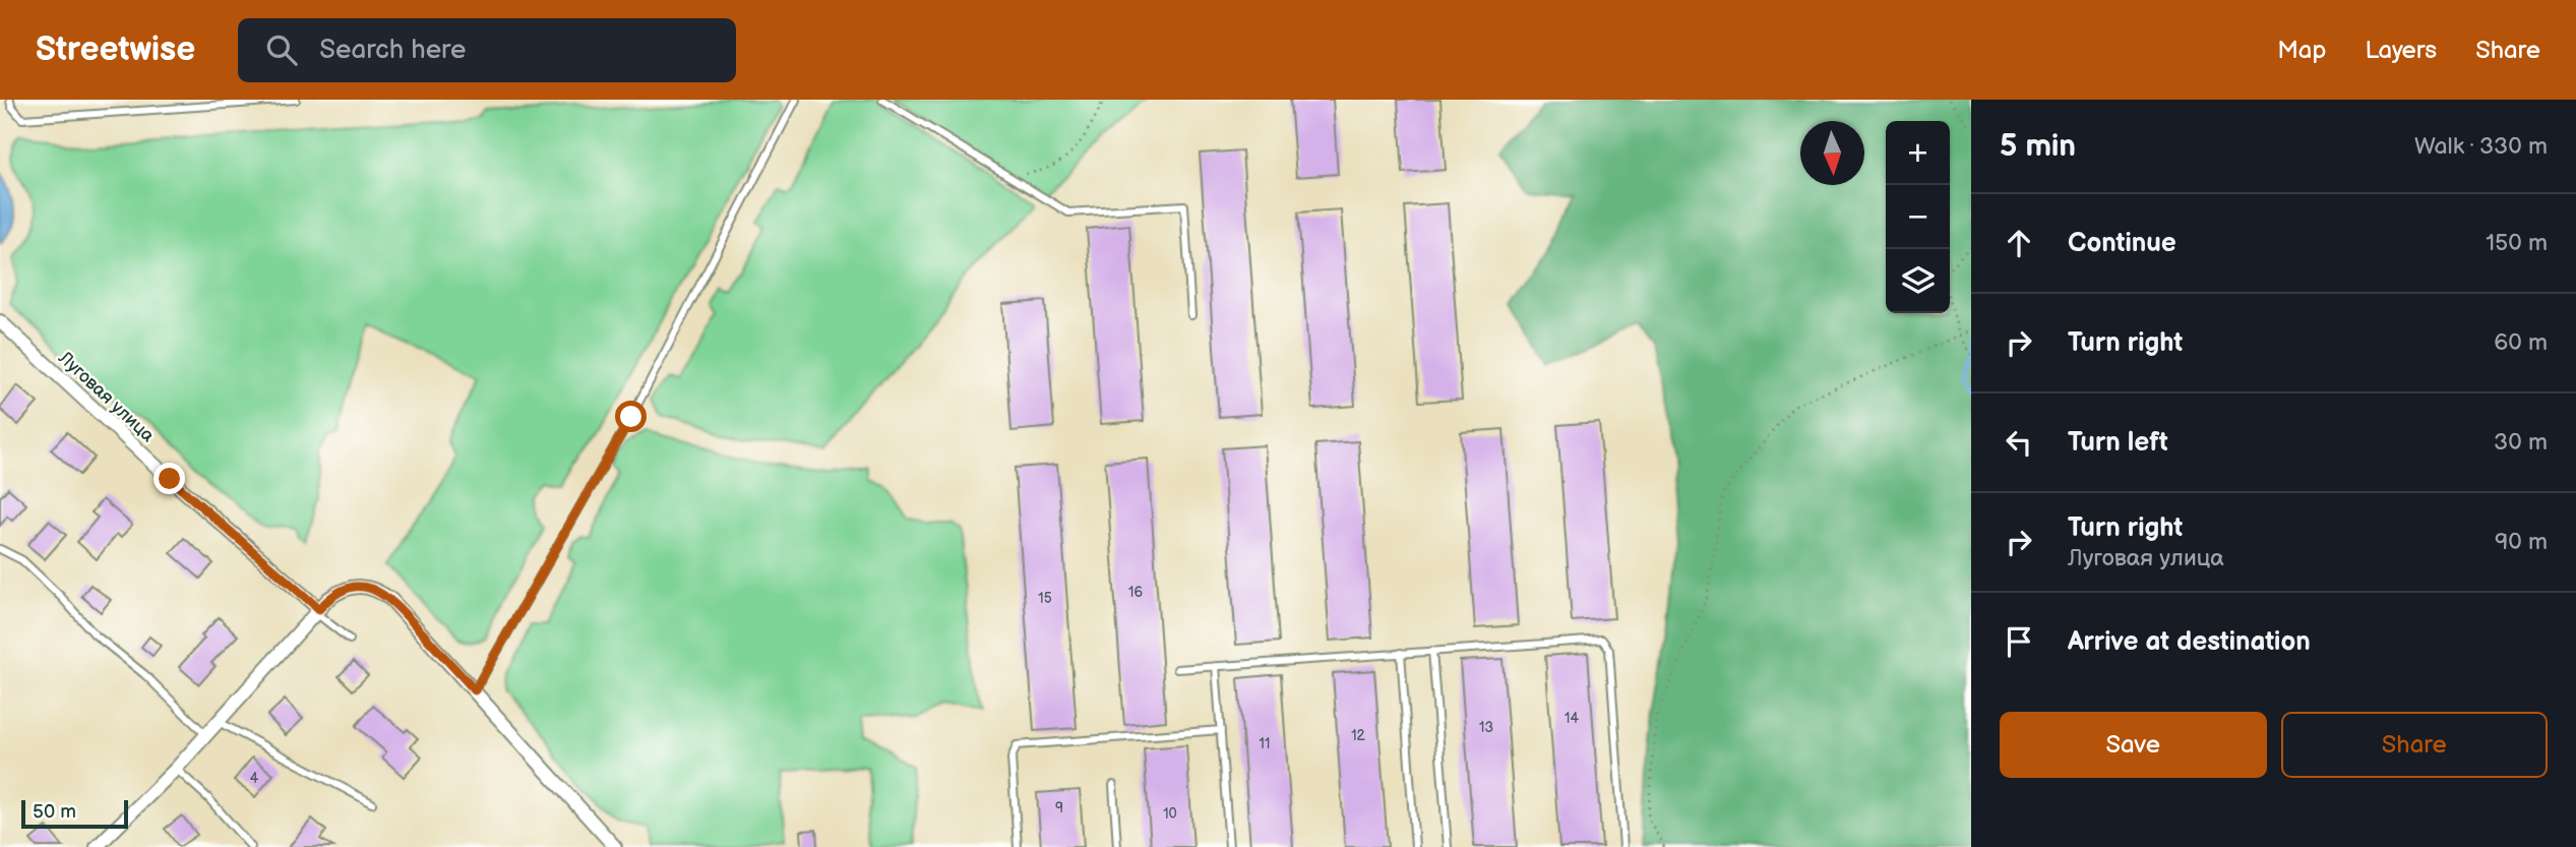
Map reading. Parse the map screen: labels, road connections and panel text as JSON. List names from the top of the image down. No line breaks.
{"streets":{"street":["Луговая улица"]},"house_numbers":["16","15","14","13","12","11","4","9","10"],"scale_bar":"50 m","north":"bottom","page":{"header":"Streetwise","search":"Search here","nav":["Map","Layers","Share"],"heading":["5 min","Walk · 330 m"],"map_buttons":["+","−"],"list":[["Continue","150 m"],["Turn right","60 m"],["Turn left","30 m"],["Turn right","Луговая улица","90 m"],"Arrive at destination"],"buttons":["Save","Share"],"scale":"50 m"}}
